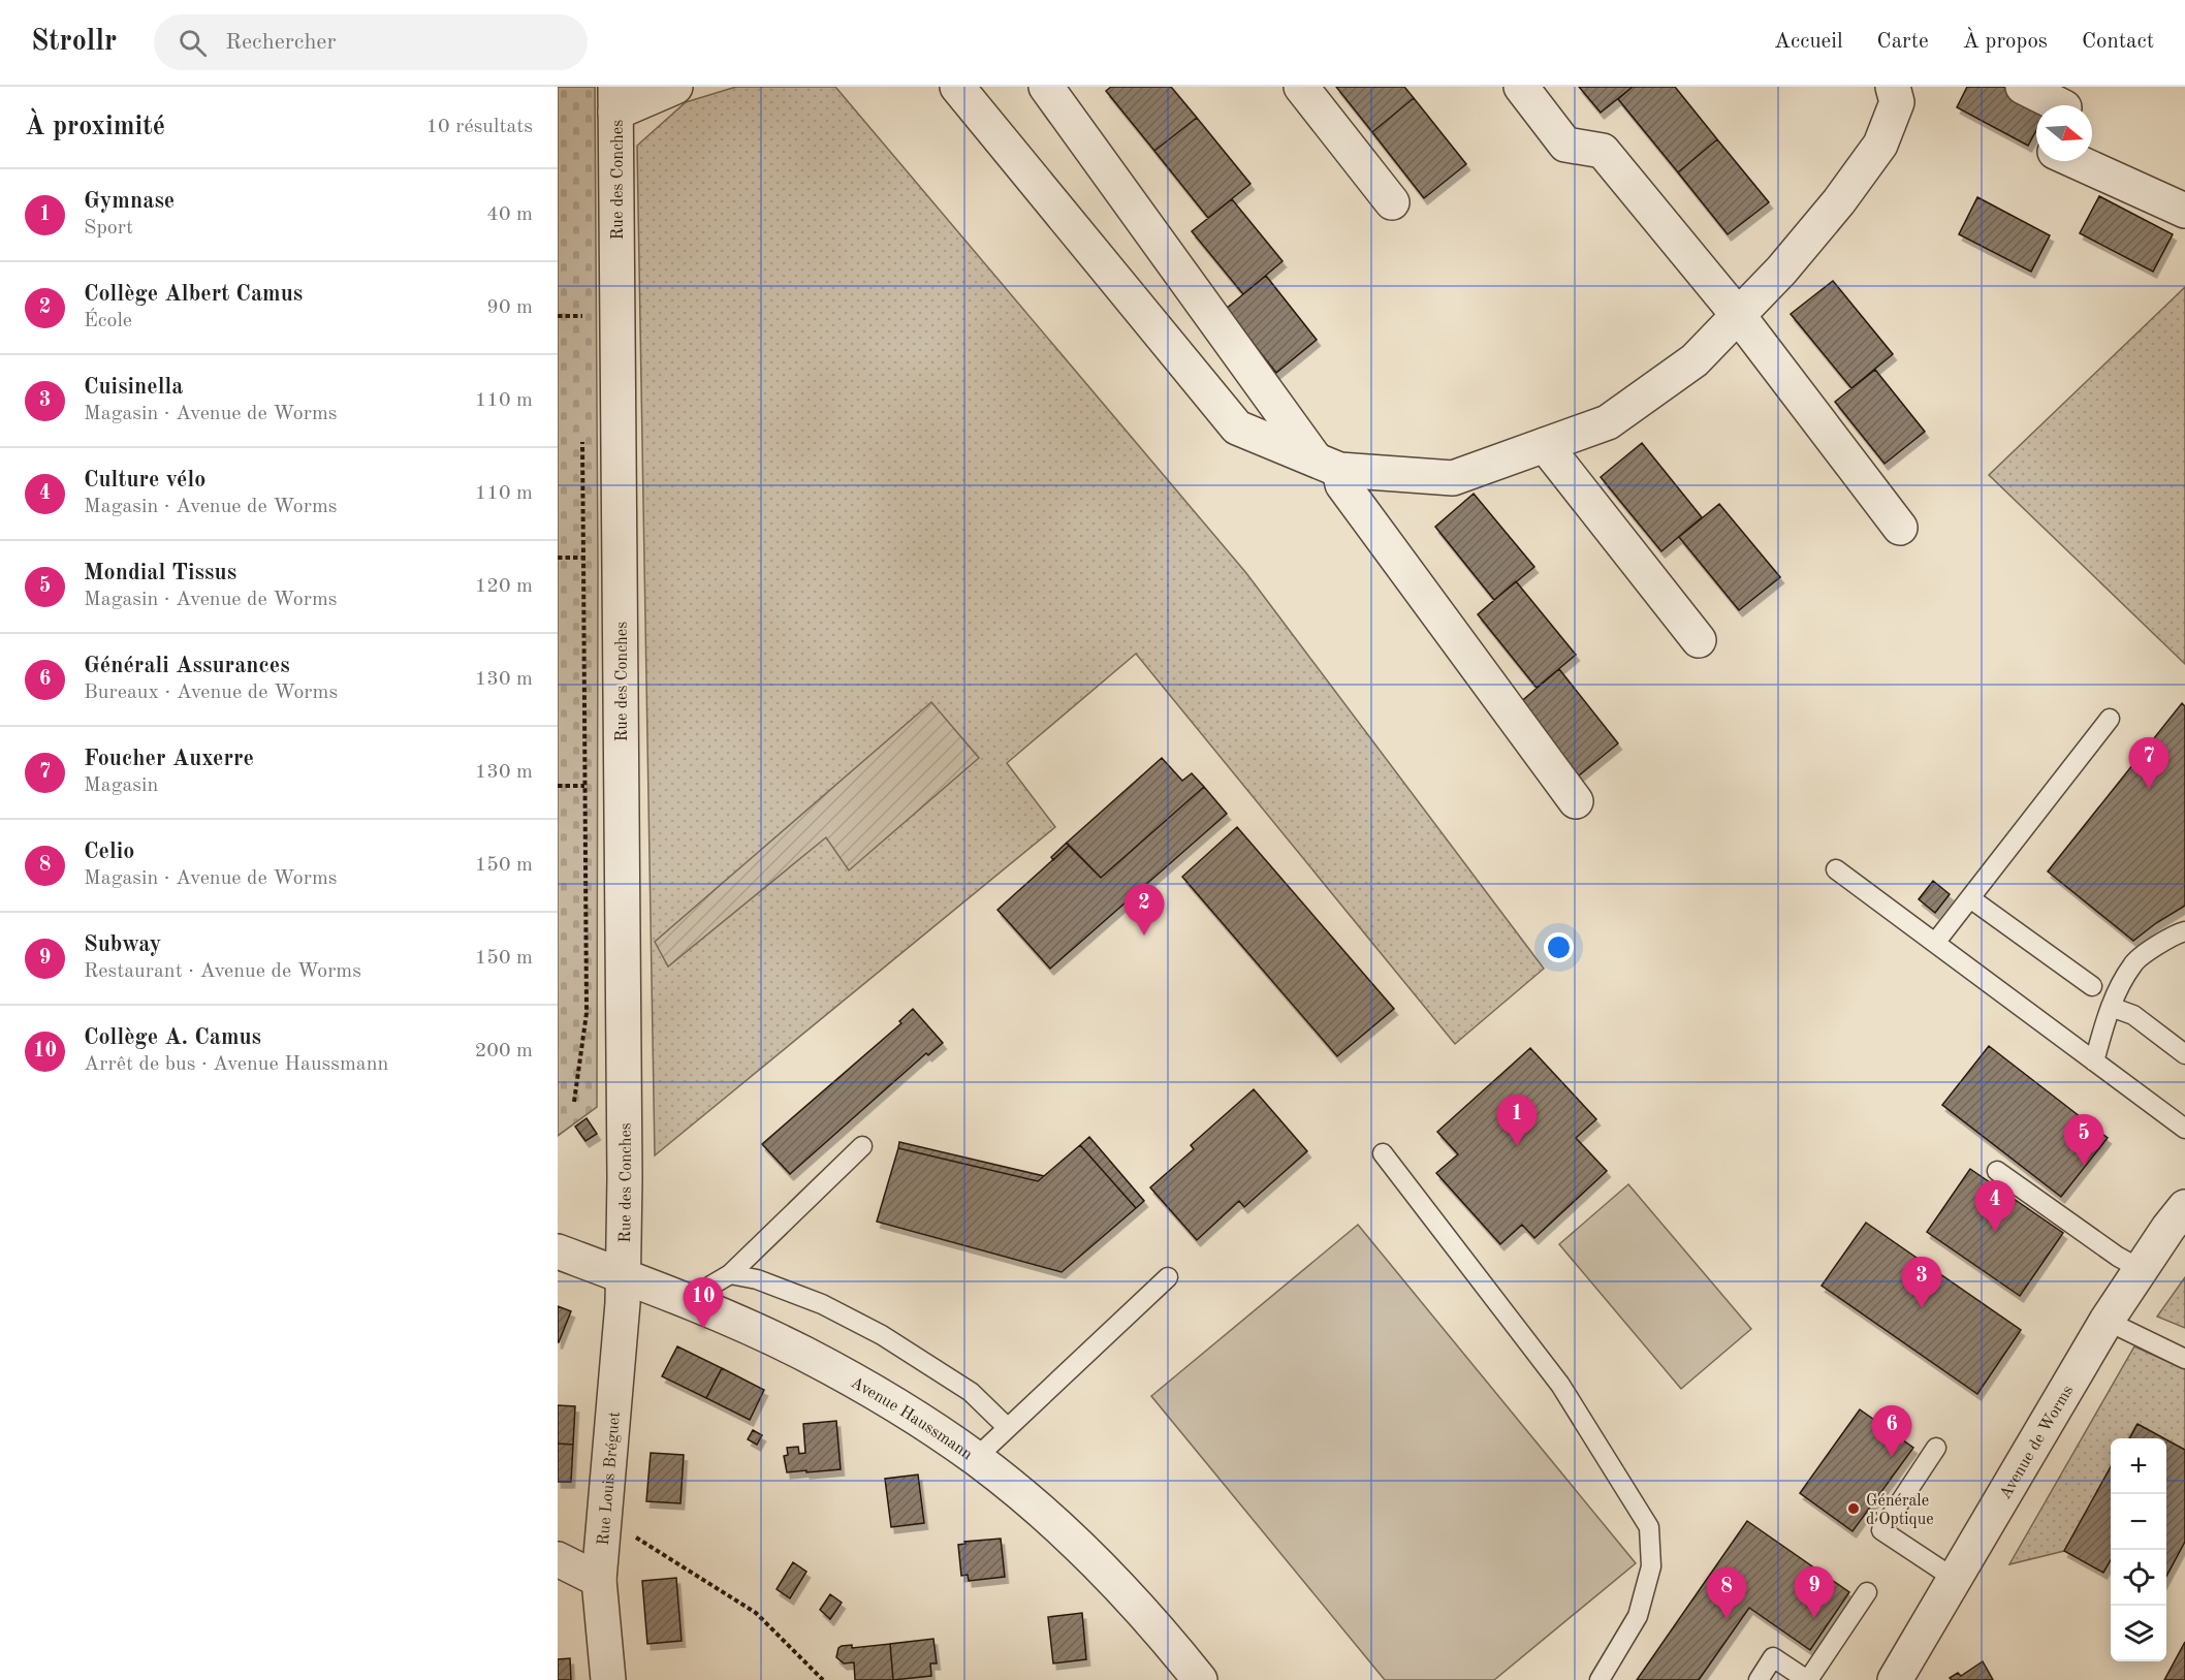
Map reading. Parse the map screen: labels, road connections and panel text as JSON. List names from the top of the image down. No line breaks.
{"streets":{"street":["Rue des Conches","Avenue Haussmann","Avenue de Worms","Rue Louis Bréguet"]},"crossings":[["Rue des Conches","Avenue Haussmann"],["Rue des Conches","Rue Louis Bréguet"],["Avenue Haussmann","Rue Louis Bréguet"]],"places":["Générale d'Optique"],"north":"right","page":{"header":"Strollr","search":"Rechercher","nav":["Accueil","Carte","À propos","Contact"],"heading":["À proximité","10 résultats"],"list":[{"mark":"1","name":"Gymnase","note":"Sport","value":"40 m"},{"mark":"2","name":"Collège Albert Camus","note":"École","value":"90 m"},{"mark":"3","name":"Cuisinella","note":"Magasin · Avenue de Worms","value":"110 m"},{"mark":"4","name":"Culture vélo","note":"Magasin · Avenue de Worms","value":"110 m"},{"mark":"5","name":"Mondial Tissus","note":"Magasin · Avenue de Worms","value":"120 m"},{"mark":"6","name":"Générali Assurances","note":"Bureaux · Avenue de Worms","value":"130 m"},{"mark":"7","name":"Foucher Auxerre","note":"Magasin","value":"130 m"},{"mark":"8","name":"Celio","note":"Magasin · Avenue de Worms","value":"150 m"},{"mark":"9","name":"Subway","note":"Restaurant · Avenue de Worms","value":"150 m"},{"mark":"10","name":"Collège A. Camus","note":"Arrêt de bus · Avenue Haussmann","value":"200 m"}],"pins":["7","2","1","5","4","3","10","6","9","8"],"map_buttons":["+","−"]}}
